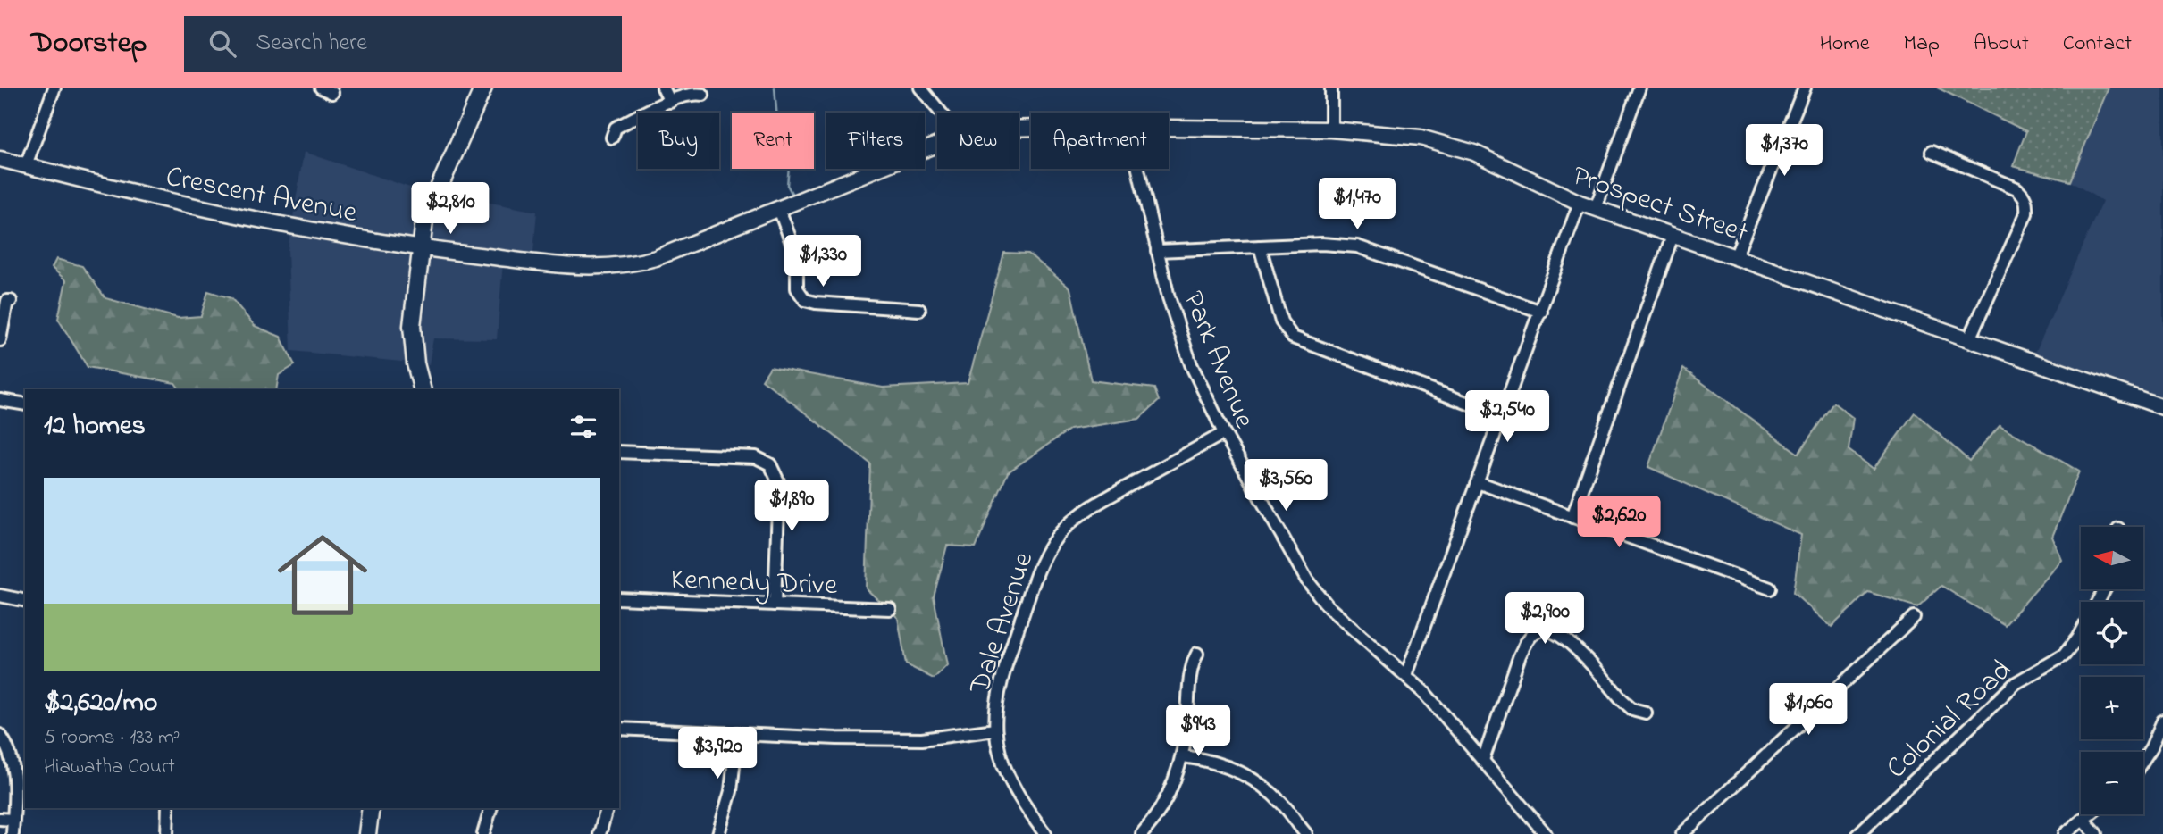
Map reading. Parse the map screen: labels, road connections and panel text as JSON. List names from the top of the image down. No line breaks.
{"streets":{"main road":["Crescent Avenue","Prospect Street"],"street":["Park Avenue","Kennedy Drive","Dale Avenue","Colonial Road"]},"crossings":[["Park Avenue","Dale Avenue"]],"north":"left","page":{"header":"Doorstep","search":"Search here","nav":["Home","Map","About","Contact"],"chip":["Buy","Rent","Filters","New","Apartment"],"price":["$1,370","$1,470","$2,810","$1,330","$2,540","$3,560","$1,890","$2,620","$2,900","$1,060","$943","$3,920"],"heading":"12 homes","list":[{"name":"$2,620/mo","note":"5 rooms · 133 m² · Hiawatha Court"}],"map_buttons":["+","−"]}}
